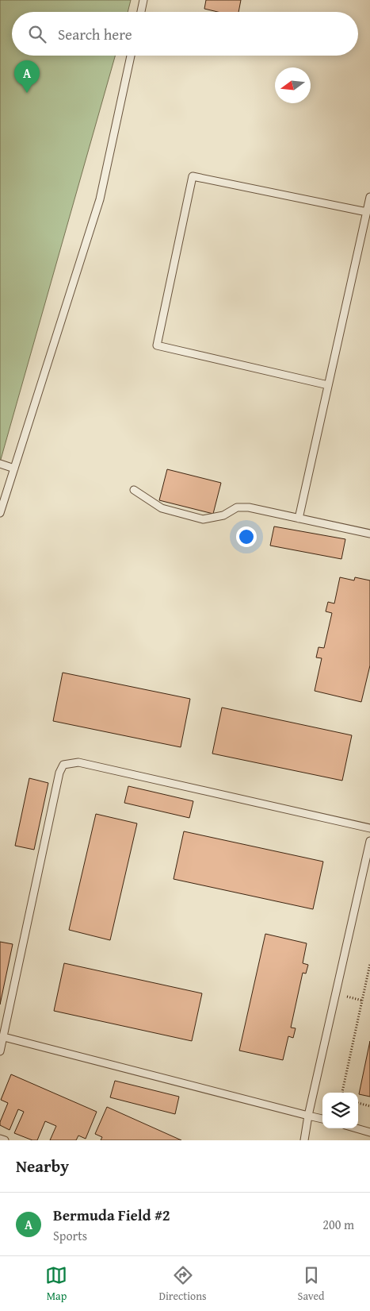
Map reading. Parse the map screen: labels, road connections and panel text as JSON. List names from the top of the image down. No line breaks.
{"north":"left","page":{"search":"Search here","pins":"A","heading":"Nearby","list":[{"mark":"A","name":"Bermuda Field #2","note":"Sports","value":"200 m"}],"nav":["Map","Directions","Saved"]}}
